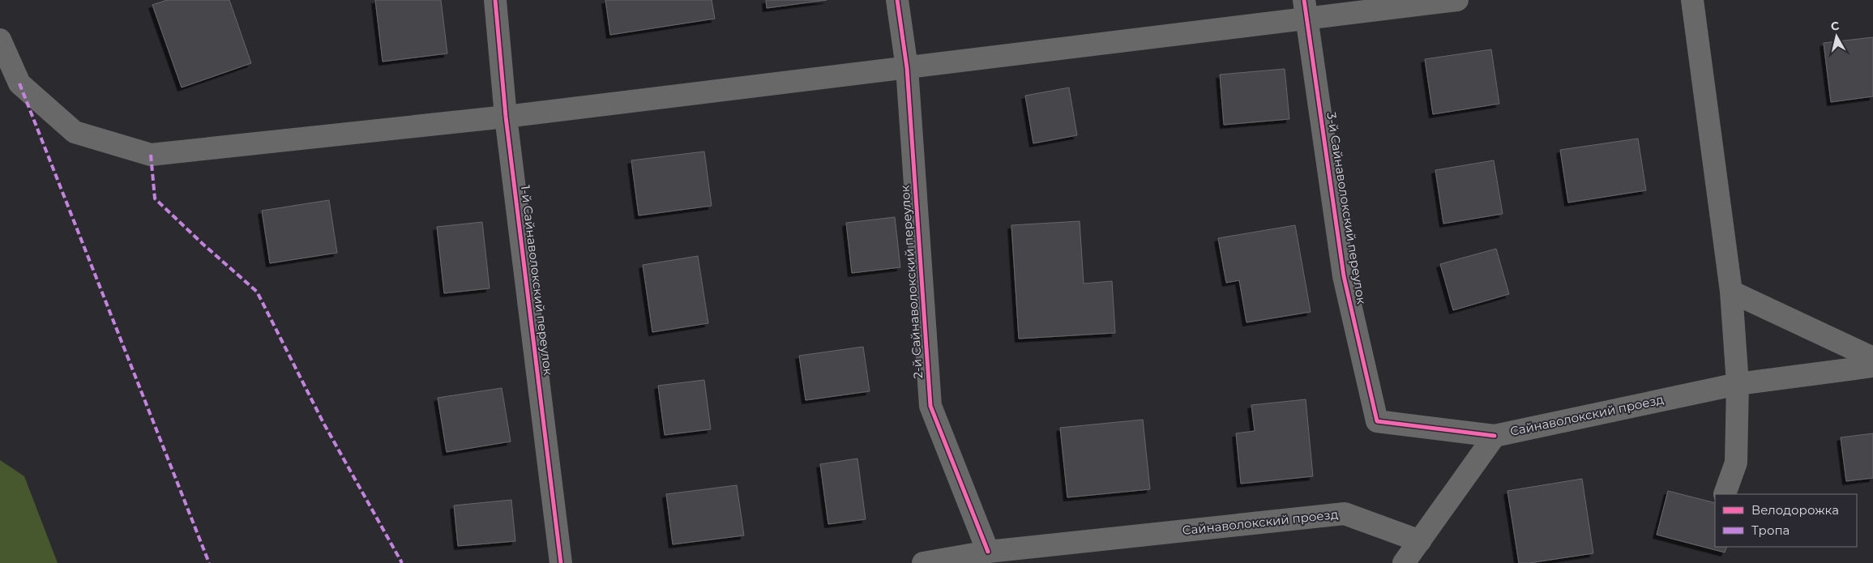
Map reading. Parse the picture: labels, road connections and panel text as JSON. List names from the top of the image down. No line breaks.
{"streets":{"street":["3-й Сайнаволокский переулок","1-й Сайнаволокский переулок","2-й Сайнаволокский переулок","Сайнаволокский проезд"]},"crossings":[["3-й Сайнаволокский переулок","Сайнаволокский проезд"],["2-й Сайнаволокский переулок","Сайнаволокский проезд"]],"legend":["Велодорожка","Тропа"],"north":"top"}
